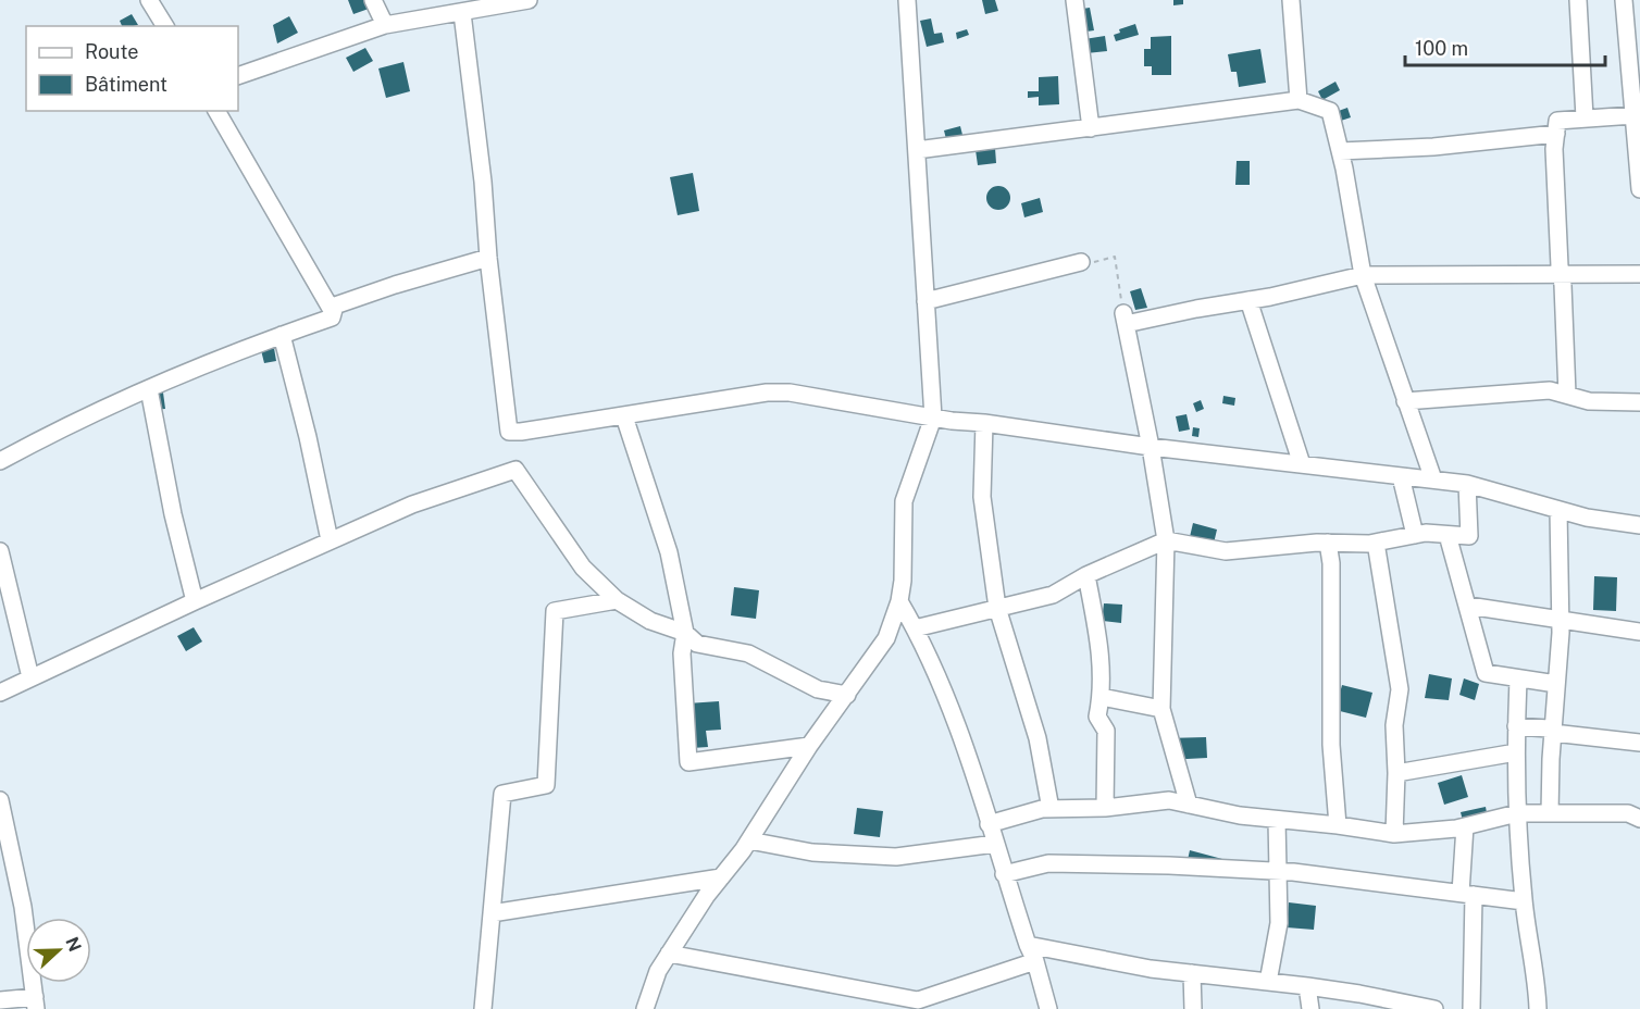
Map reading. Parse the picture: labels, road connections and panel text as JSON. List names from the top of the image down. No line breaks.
{"legend":["Route","Bâtiment"],"scale_bar":"100 m","north":"right"}
